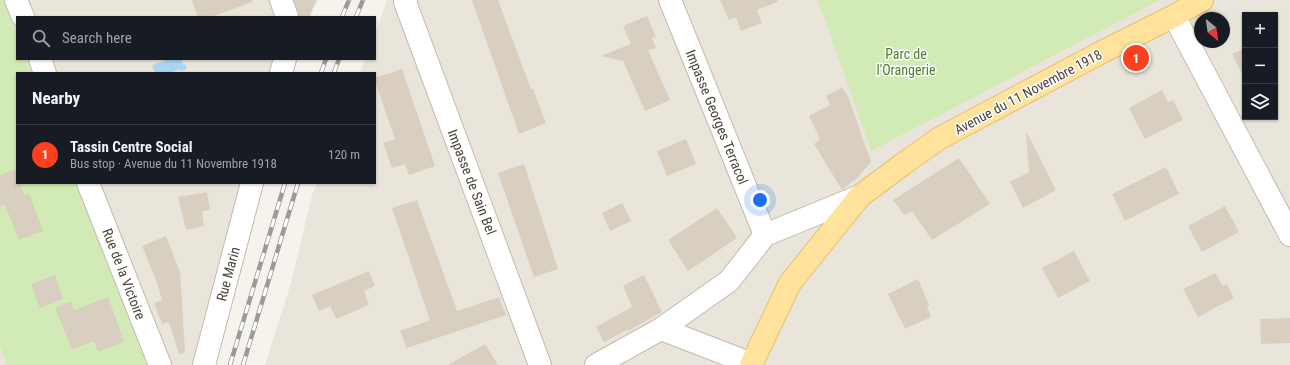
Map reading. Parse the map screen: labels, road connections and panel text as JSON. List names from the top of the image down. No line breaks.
{"streets":{"main road":["Avenue du 11 Novembre 1918"],"street":["Impasse Georges Terracol","Impasse de Sain Bel","Rue de la Victoire","Rue Marin"]},"crossings":[["Avenue du 11 Novembre 1918","Impasse Georges Terracol"]],"parks":["Parc de l'Orangerie"],"north":"bottom right","page":{"map_buttons":["+","−"],"search":"Search here","pins":"1","heading":"Nearby","list":[{"mark":"1","name":"Tassin Centre Social","note":"Bus stop · Avenue du 11 Novembre 1918","value":"120 m"}]}}
